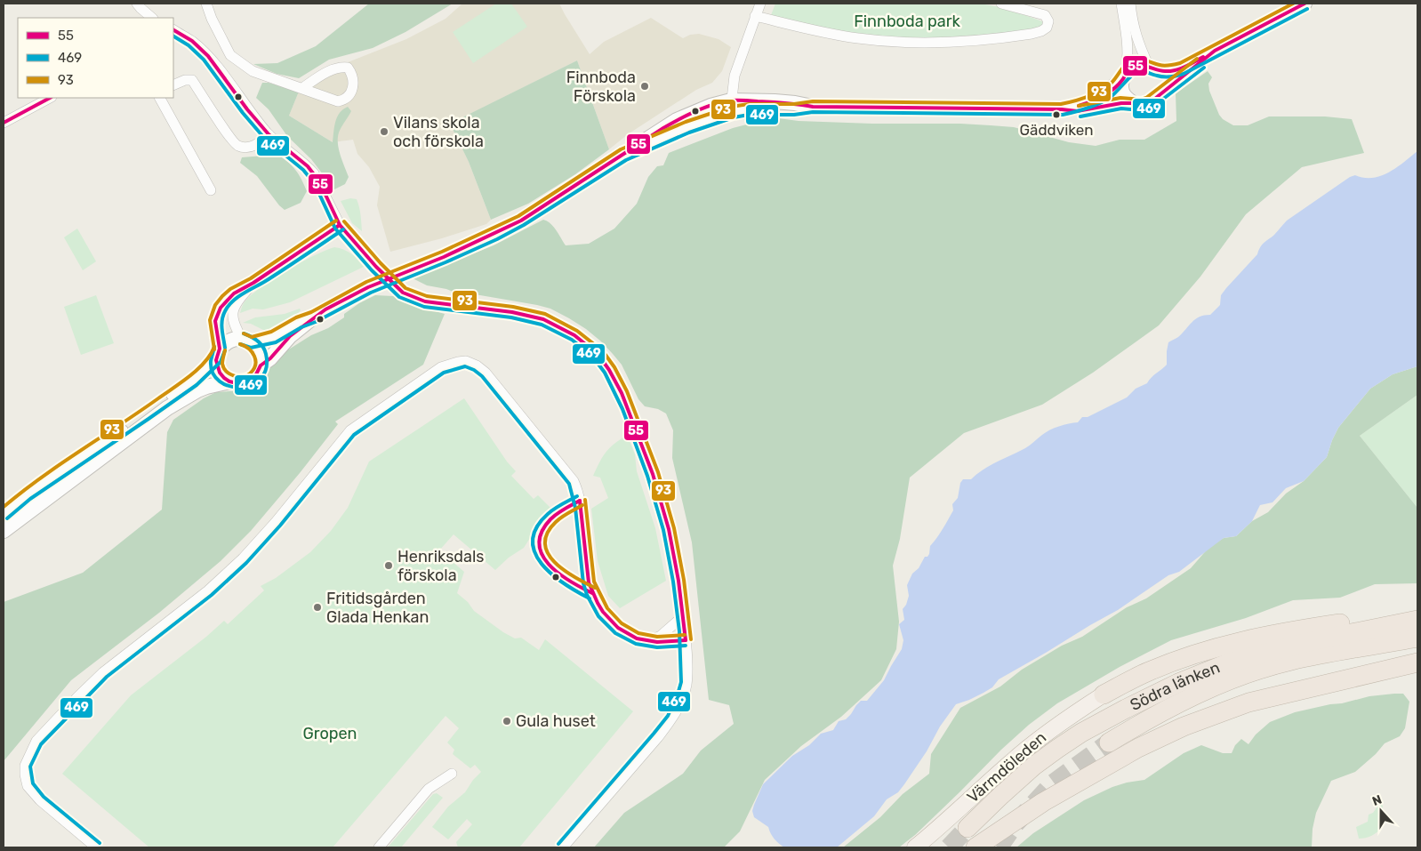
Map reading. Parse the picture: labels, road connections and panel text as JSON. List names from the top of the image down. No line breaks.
{"streets":{"highway":["Södra länken"],"main road":["Värmdöleden"]},"parks":["Finnboda park","Gropen"],"places":["Finnboda Förskola","Gäddviken","Vilans skola och förskola","Henriksdals förskola","Fritidsgården Glada Henkan","Gula huset"],"lines":["transit line 55","transit line 93","transit line 469"],"legend":["55","469","93"],"north":"top"}
